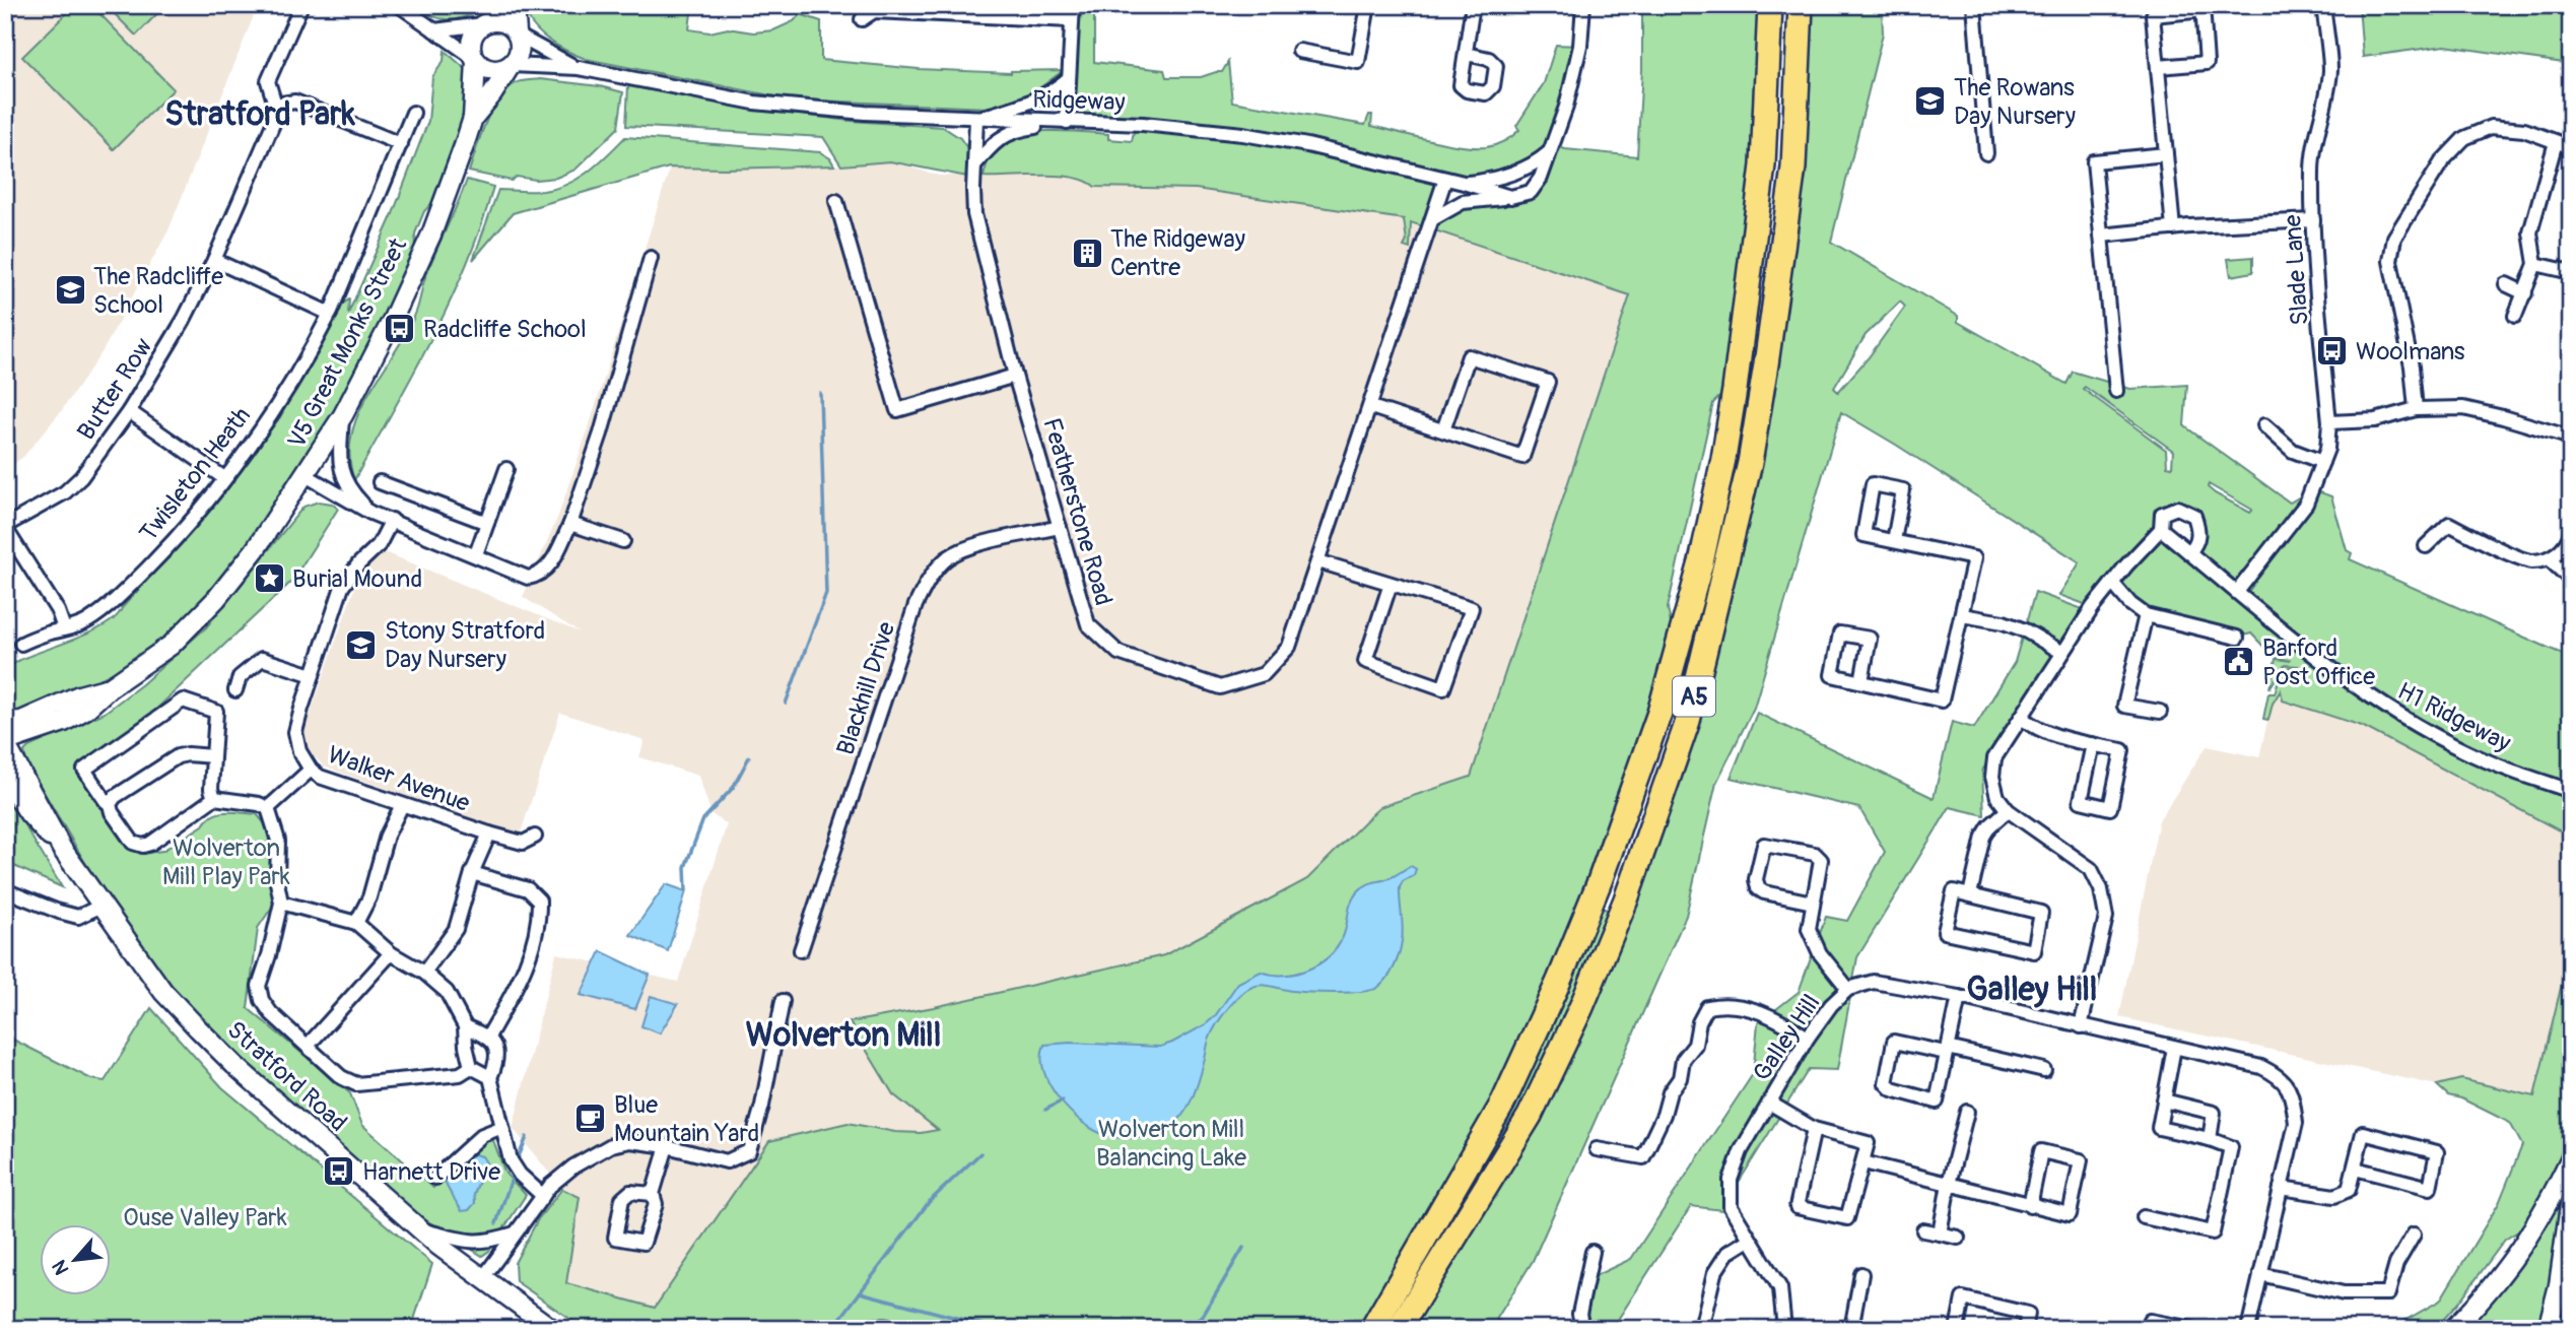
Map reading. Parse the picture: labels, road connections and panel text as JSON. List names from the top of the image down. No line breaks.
{"streets":{"highway":["A5"],"street":["Ridgeway","Slade Lane","V5 Great Monks Street","Butter Row","Twisleton Heath","Featherstone Road","Blackhill Drive","H1 Ridgeway","Walker Avenue","Galley Hill","Stratford Road"]},"crossings":[["Ridgeway","V5 Great Monks Street"],["Ridgeway","Featherstone Road"],["Slade Lane","H1 Ridgeway"],["V5 Great Monks Street","Stratford Road"],["Featherstone Road","Blackhill Drive"]],"districts":["Stratford Park","Galley Hill","Wolverton Mill"],"parks":["Wolverton Mill Play Park","Wolverton Mill Balancing Lake","Ouse Valley Park"],"places":{"school or university":["The Rowans Day Nursery","The Radcliffe School","Stony Stratford Day Nursery"],"building":["The Ridgeway Centre"],"bus stop":["Radcliffe School","Woolmans","Harnett Drive"],"place":["Burial Mound"],"public building":["Barford Post Office"],"cafe":["Blue Mountain Yard"]},"north":"bottom left"}
